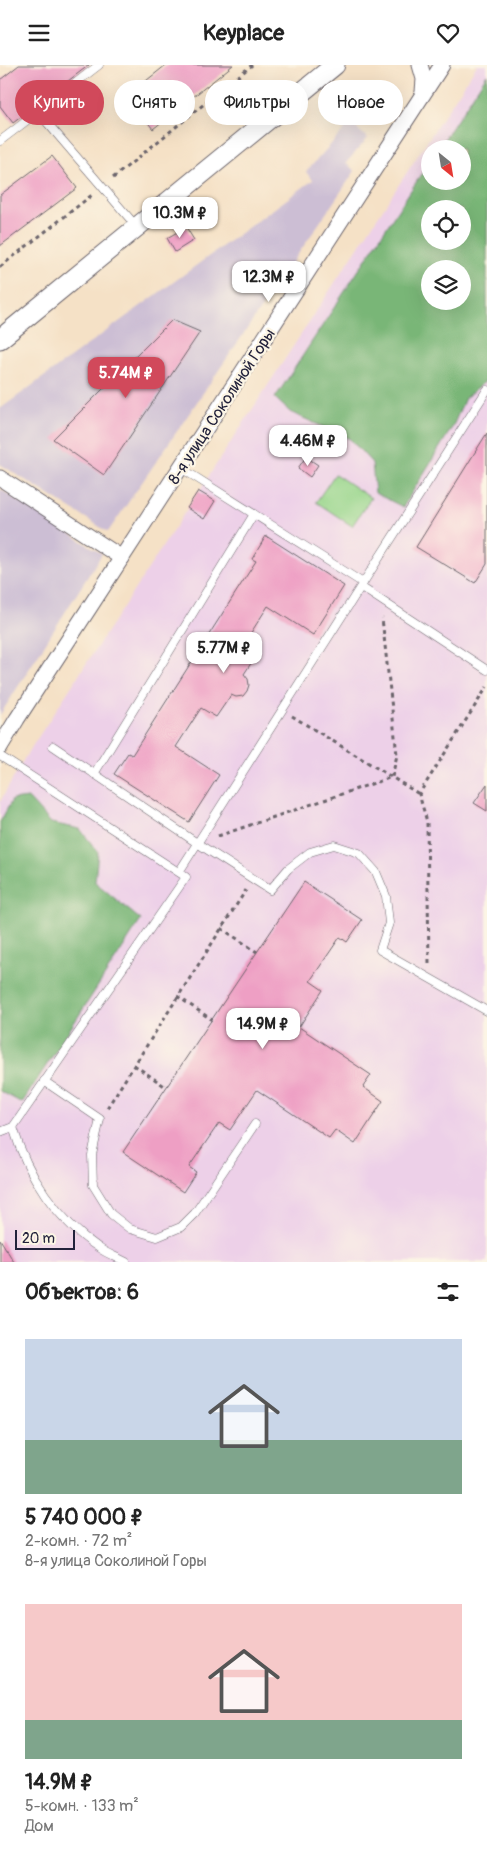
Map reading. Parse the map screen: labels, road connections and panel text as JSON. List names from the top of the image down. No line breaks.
{"streets":{"street":["8-я улица Соколиной Горы"]},"scale_bar":"20 m","north":"bottom right","page":{"header":"Keyplace","chip":["Купить","Снять","Фильтры","Новое"],"price":["10.3M ₽","12.3M ₽","5.74M ₽","4.46M ₽","5.77M ₽","14.9M ₽"],"scale":"20 m","heading":"Объектов: 6","list":[{"name":"5 740 000 ₽","note":"2-комн. · 72 m² · 8-я улица Соколиной Горы"},{"name":"14.9M ₽","note":"5-комн. · 133 m² · Дом"}]}}
